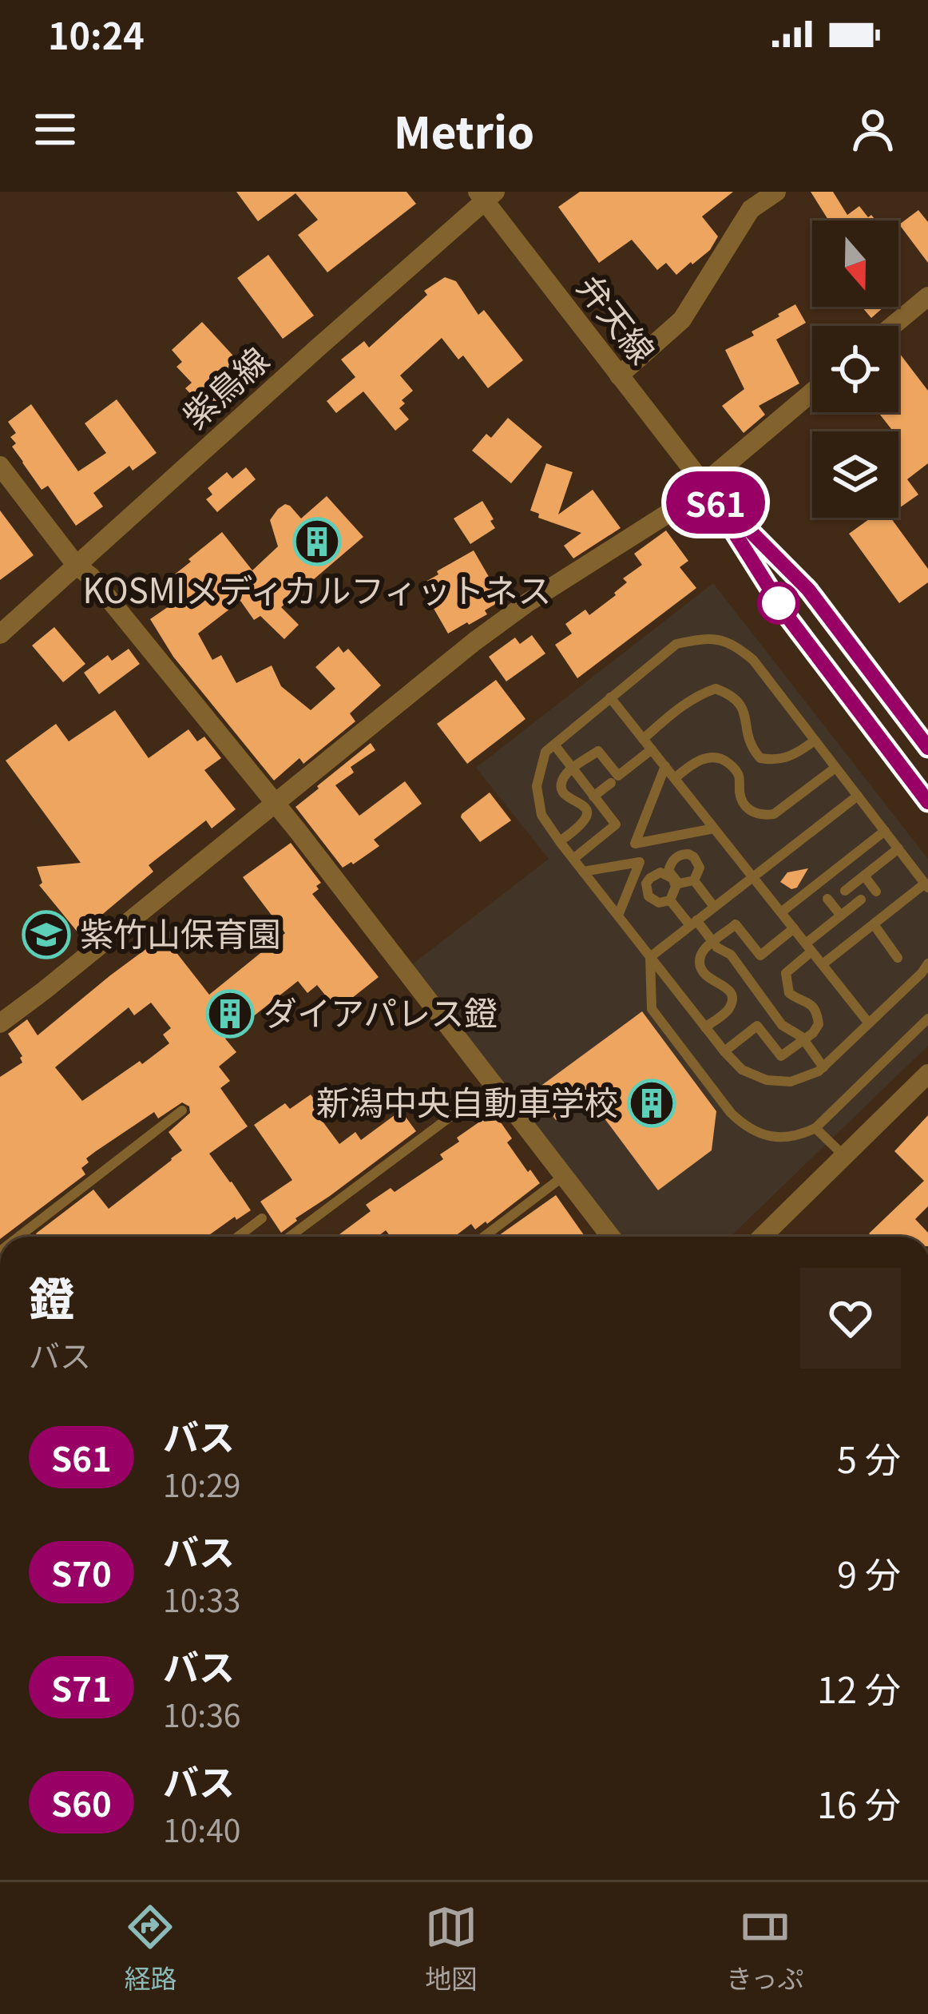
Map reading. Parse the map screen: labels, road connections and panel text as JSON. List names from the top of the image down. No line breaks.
{"streets":{"street":["弁天線","紫鳥線"]},"crossings":[["弁天線","紫鳥線"]],"places":{"building":["KOSMIメディカルフィットネス","ダイアパレス鐙","新潟中央自動車学校"],"school or university":["紫竹山保育園"]},"lines":["bus line S61"],"north":"bottom","page":{"status":"10:24","header":"Metrio","on_map":"S61","heading":["鐙","バス"],"list":[{"mark":"S61","name":"バス","note":"10:29","value":"5 分"},{"mark":"S70","name":"バス","note":"10:33","value":"9 分"},{"mark":"S71","name":"バス","note":"10:36","value":"12 分"},{"mark":"S60","name":"バス","note":"10:40","value":"16 分"}],"tabs":["経路","地図","きっぷ"]}}
